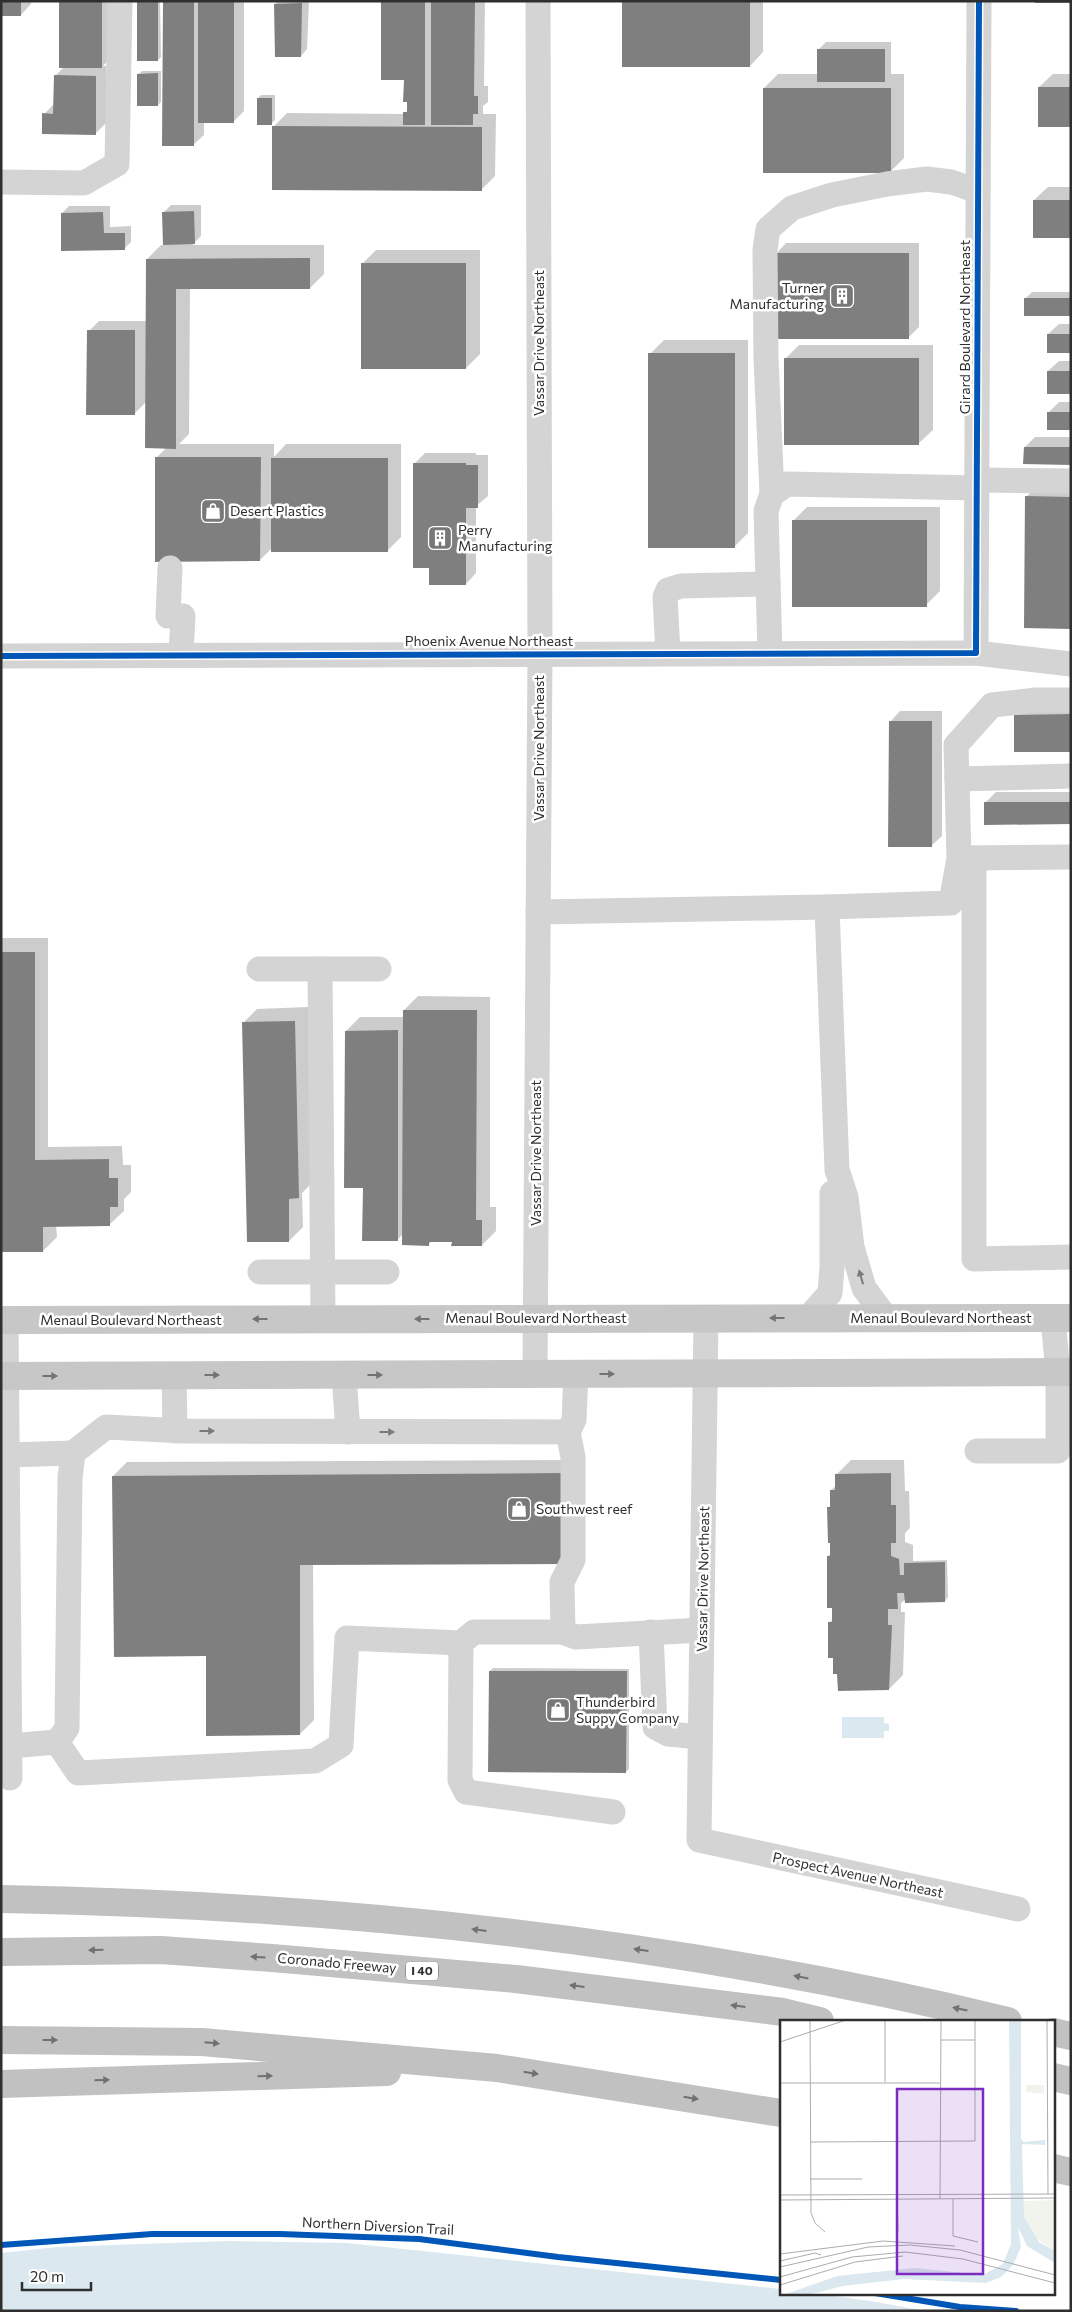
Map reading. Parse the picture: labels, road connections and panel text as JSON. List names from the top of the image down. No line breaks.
{"streets":{"highway":["Coronado Freeway","I 40"],"main road":["Menaul Boulevard Northeast"],"street":["Girard Boulevard Northeast","Vassar Drive Northeast","Phoenix Avenue Northeast","Prospect Avenue Northeast"],"cycle path":["Northern Diversion Trail"]},"crossings":[["Girard Boulevard Northeast","Phoenix Avenue Northeast"],["Vassar Drive Northeast","Phoenix Avenue Northeast"],["Vassar Drive Northeast","Menaul Boulevard Northeast"],["Vassar Drive Northeast","Prospect Avenue Northeast"]],"places":{"building":["Turner Manufacturing","Perry Manufacturing"],"shop":["Desert Plastics","Southwest reef","Thunderbird Suppy Company"]},"scale_bar":"20 m"}
